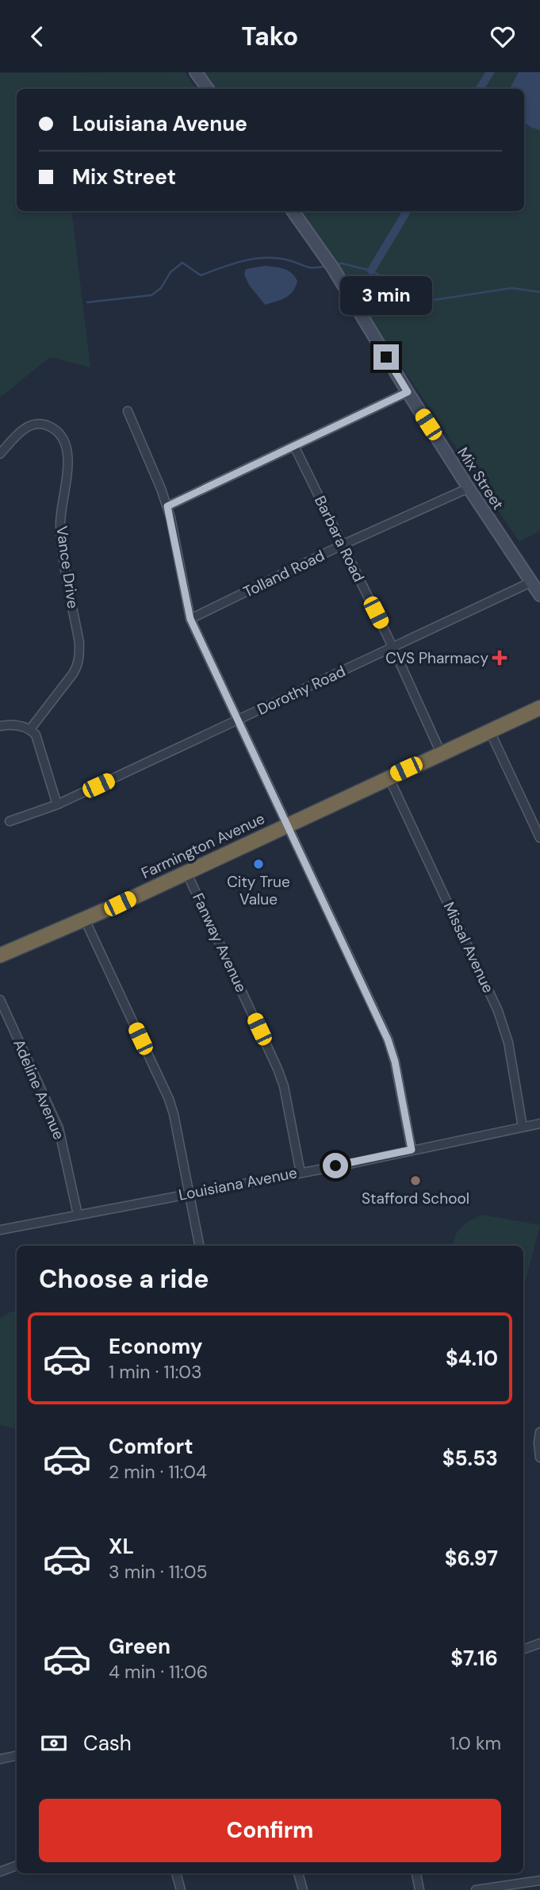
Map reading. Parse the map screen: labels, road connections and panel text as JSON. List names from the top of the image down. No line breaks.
{"streets":{"highway":["Farmington Avenue"],"main road":["Mix Street"],"street":["Barbara Road","Vance Drive","Tolland Road","Dorothy Road","Fanway Avenue","Missal Avenue","Adeline Avenue","Louisiana Avenue"]},"crossings":[["Mix Street","Tolland Road"],["Mix Street","Dorothy Road"],["Barbara Road","Tolland Road"],["Barbara Road","Dorothy Road"],["Barbara Road","Farmington Avenue"],["Farmington Avenue","Fanway Avenue"],["Farmington Avenue","Missal Avenue"],["Fanway Avenue","Louisiana Avenue"],["Missal Avenue","Louisiana Avenue"],["Adeline Avenue","Louisiana Avenue"]],"places":{"health":["CVS Pharmacy"],"other":["City True Value","Stafford School"]},"page":{"header":"Tako","banner":["Louisiana Avenue","Mix Street"],"bubble":"3 min","heading":"Choose a ride","list":[{"name":"Economy","note":"1 min · 11:03","value":"$4.10"},{"name":"Comfort","note":"2 min · 11:04","value":"$5.53"},{"name":"XL","note":"3 min · 11:05","value":"$6.97"},{"name":"Green","note":"4 min · 11:06","value":"$7.16"}],"pay":["Cash","1.0 km"],"buttons":"Confirm"}}
